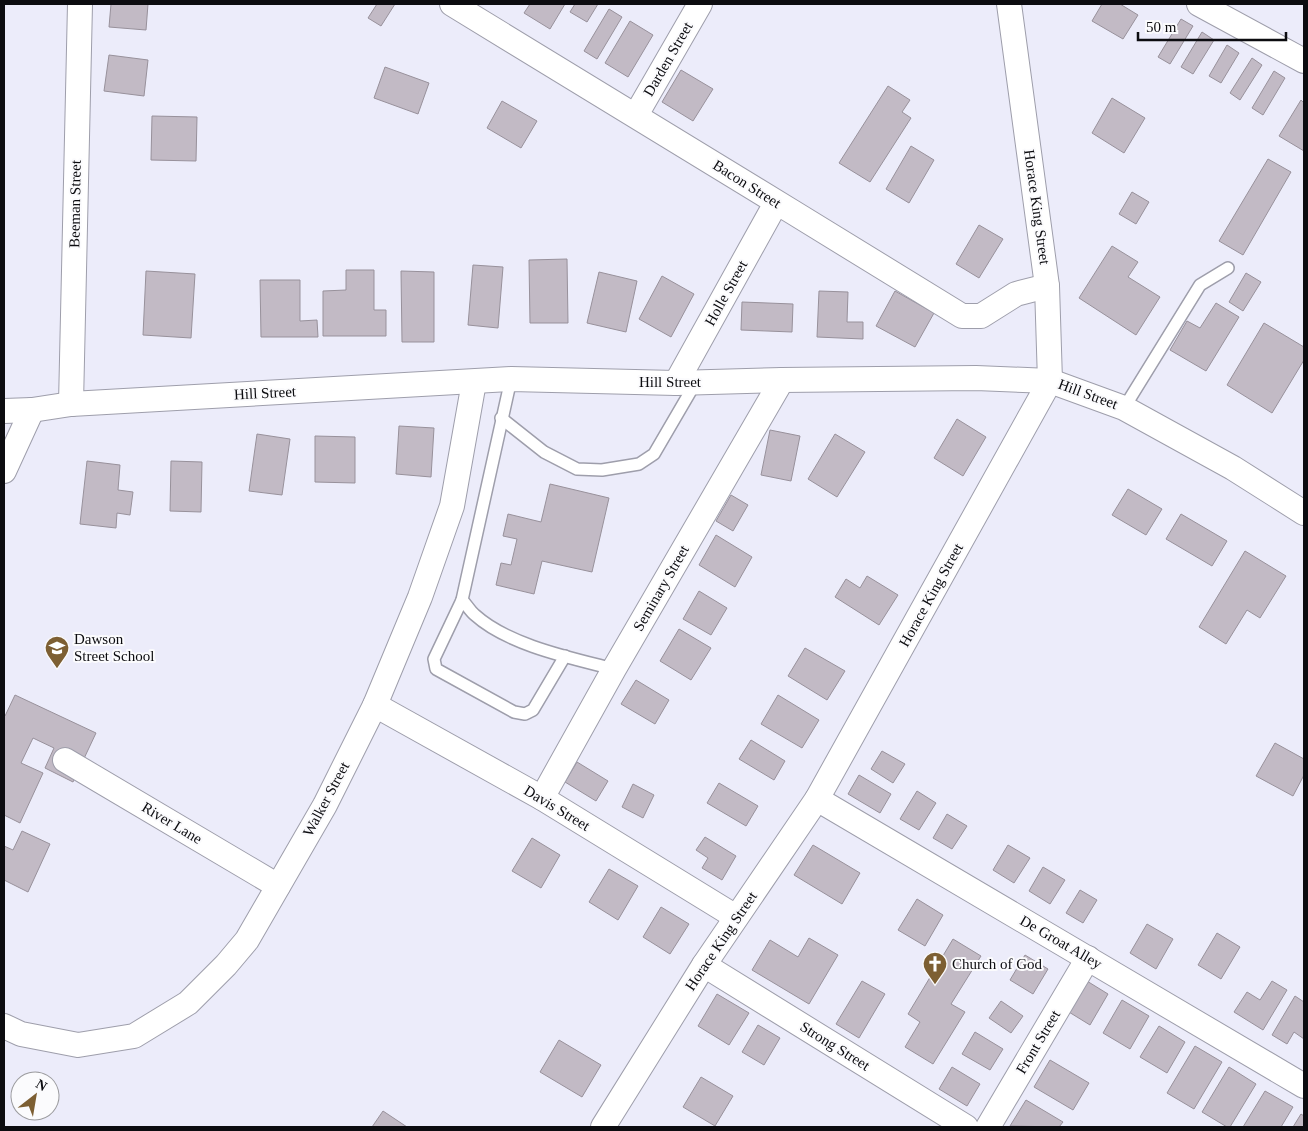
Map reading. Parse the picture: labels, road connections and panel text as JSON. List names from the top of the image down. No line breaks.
{"streets":{"street":["Darden Street","Bacon Street","Beeman Street","Horace King Street","Holle Street","Hill Street","Seminary Street","Walker Street","Davis Street","River Lane","De Groat Alley","Front Street","Strong Street"]},"crossings":[["Darden Street","Bacon Street"],["Bacon Street","Horace King Street"],["Bacon Street","Holle Street"],["Beeman Street","Hill Street"],["Horace King Street","Hill Street"],["Horace King Street","Davis Street"],["Horace King Street","De Groat Alley"],["Horace King Street","Strong Street"],["Holle Street","Hill Street"],["Hill Street","Seminary Street"],["Hill Street","Walker Street"],["Seminary Street","Davis Street"],["Walker Street","Davis Street"],["Walker Street","River Lane"],["De Groat Alley","Front Street"]],"places":{"school or university":["Dawson Street School"],"church":["Church of God"]},"scale_bar":"50 m","north":"top right"}
